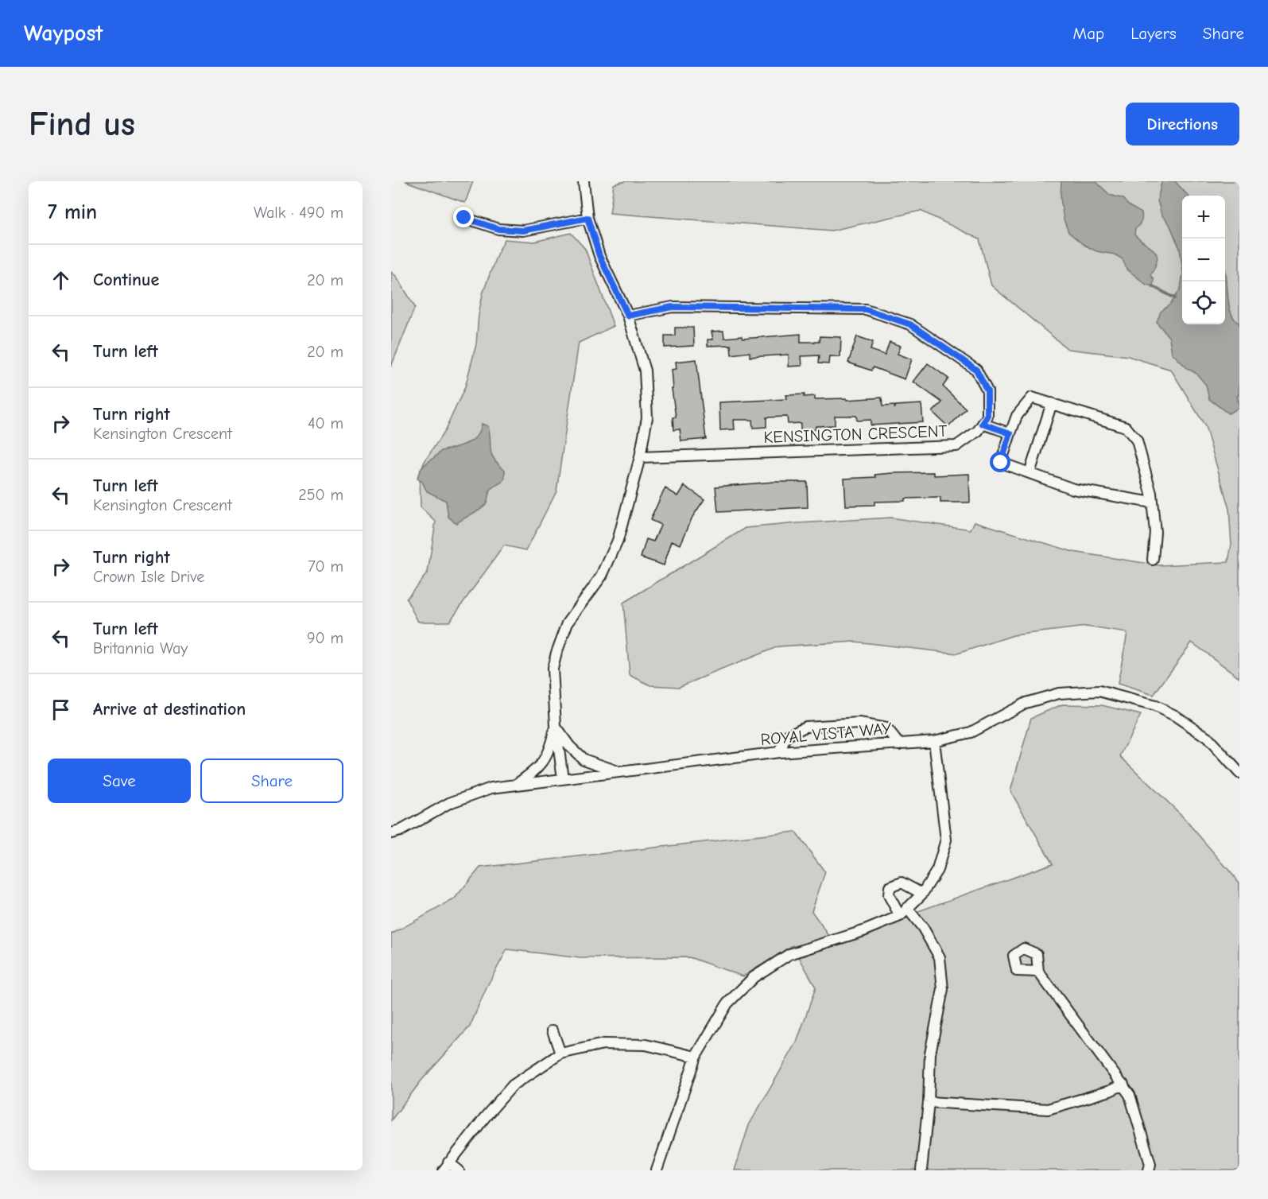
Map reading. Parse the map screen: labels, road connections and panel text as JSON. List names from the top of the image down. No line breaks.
{"streets":{"street":["KENSINGTON CRESCENT","ROYAL VISTA WAY"]},"page":{"header":"Waypost","nav":["Map","Layers","Share"],"buttons":["Directions",["Save","Share"]],"title":"Find us","heading":["7 min","Walk · 490 m"],"map_buttons":["+","−"],"list":[["Continue","20 m"],["Turn left","20 m"],["Turn right","Kensington Crescent","40 m"],["Turn left","Kensington Crescent","250 m"],["Turn right","Crown Isle Drive","70 m"],["Turn left","Britannia Way","90 m"],"Arrive at destination"]}}
